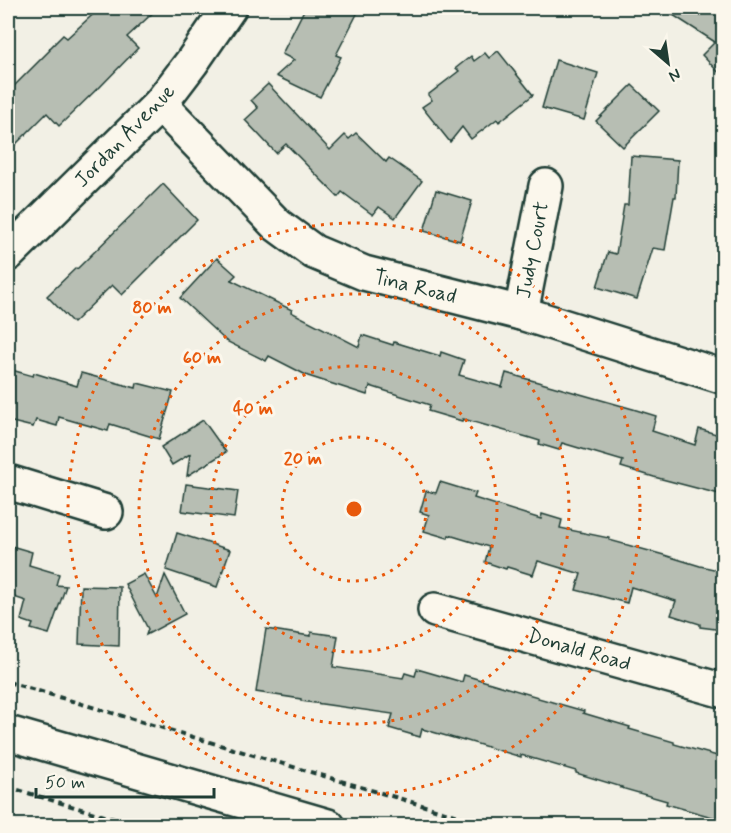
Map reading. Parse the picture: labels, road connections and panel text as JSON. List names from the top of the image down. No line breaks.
{"streets":{"street":["Jordan Avenue","Judy Court","Tina Road","Donald Road"]},"crossings":[["Jordan Avenue","Tina Road"],["Judy Court","Tina Road"]],"scale_bar":"50 m","north":"bottom right","rings":["80 m","60 m","40 m","20 m"]}
